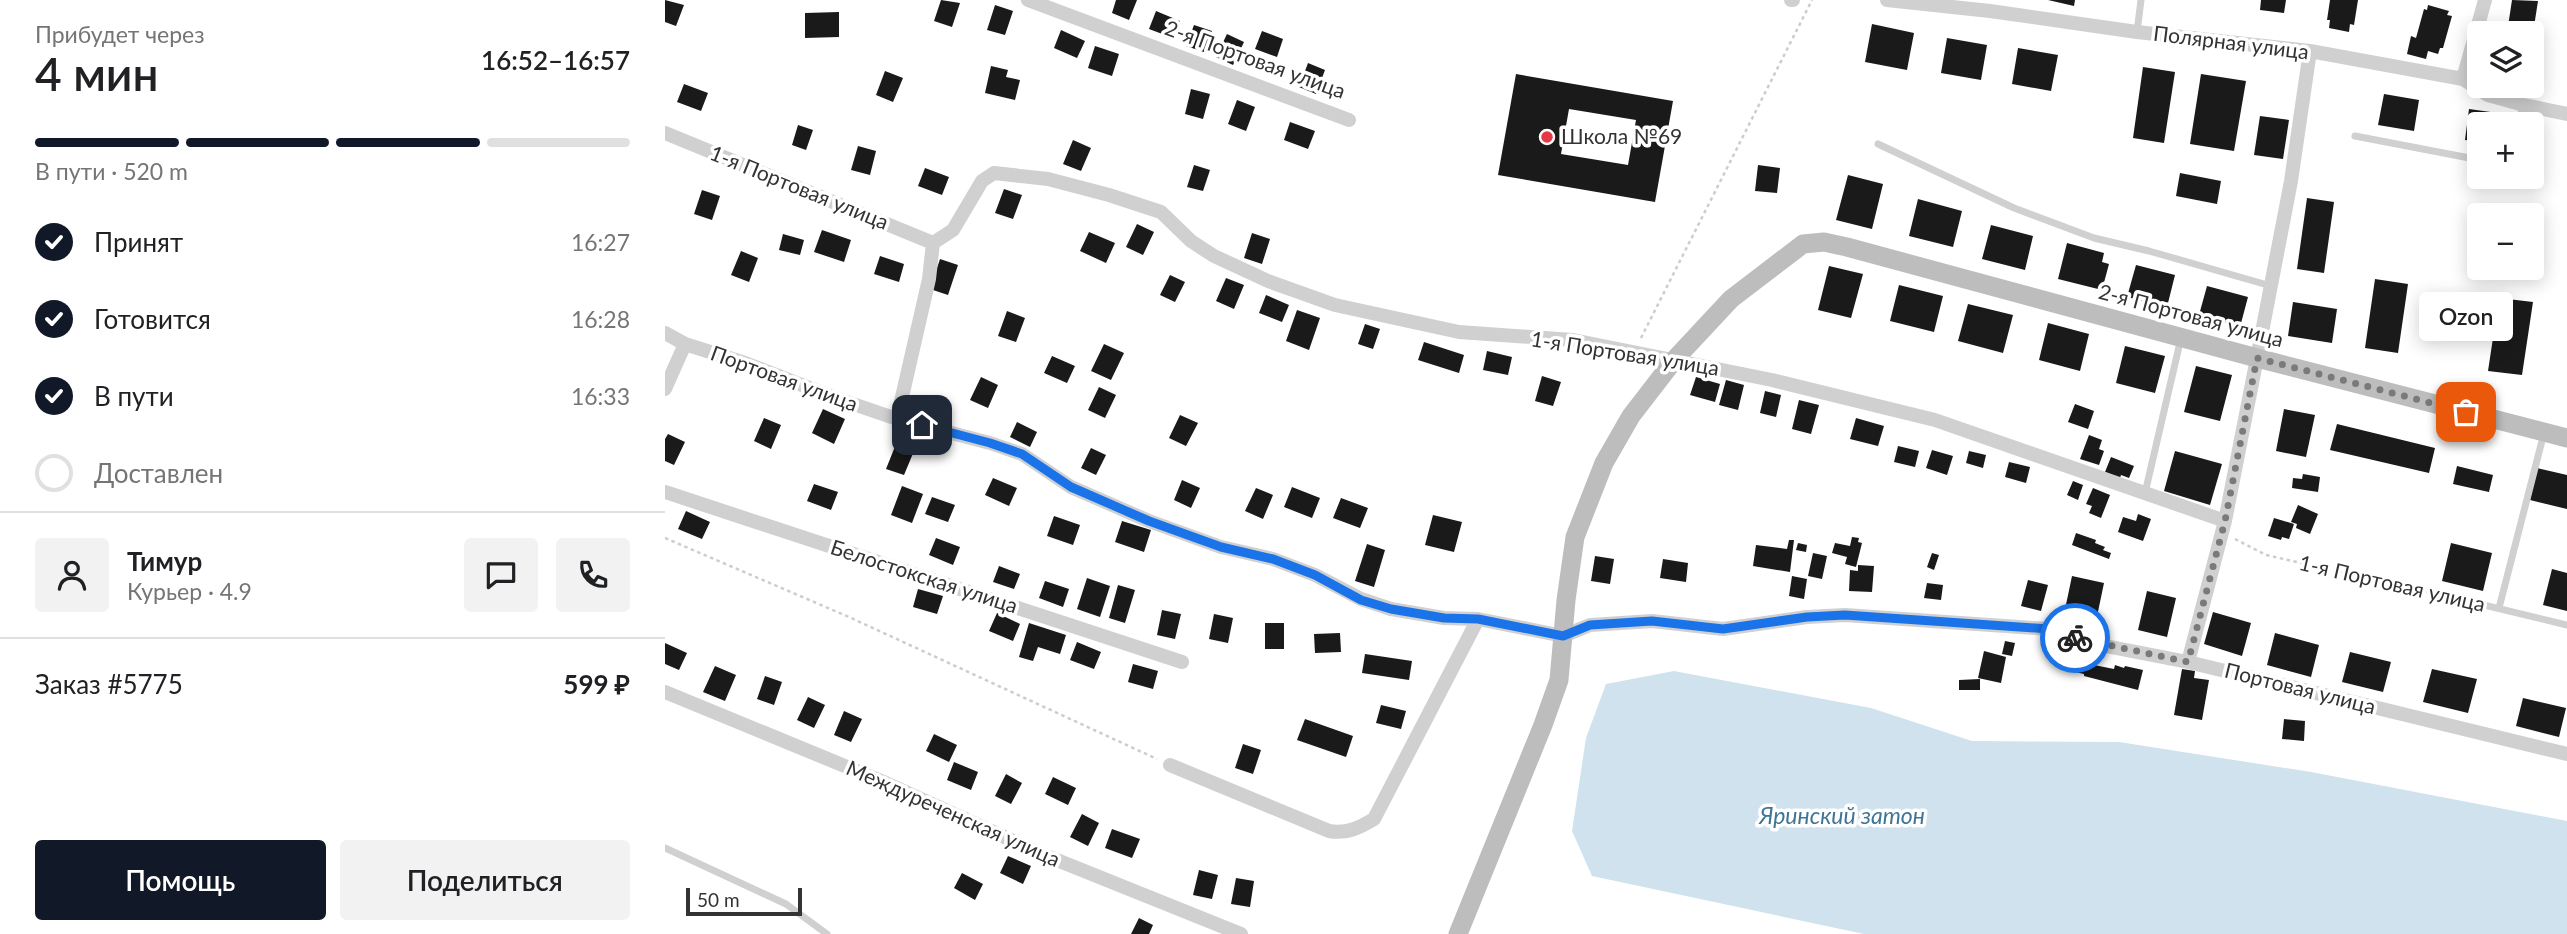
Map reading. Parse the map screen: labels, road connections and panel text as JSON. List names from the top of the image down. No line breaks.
{"streets":{"street":["Полярная улица","2-я Портовая улица","1-я Портовая улица","Портовая улица","Белостокская улица","Междуреченская улица"]},"crossings":[["2-я Портовая улица","1-я Портовая улица"]],"water":["Яринский затон"],"places":["Школа №69","Ozon"],"scale_bar":"50 m","page":{"heading":["4 мин","Прибудет через","16:52–16:57"],"panel":["Тимур","Курьер · 4.9","Заказ #5775","599 ₽"],"map_buttons":["+","−"],"bar":"В пути · 520 m","list":[["Принят","16:27"],["Готовится","16:28"],["В пути","16:33"],"Доставлен"],"bubble":"Ozon","buttons":["Помощь","Поделиться"],"scale":"50 m"}}
